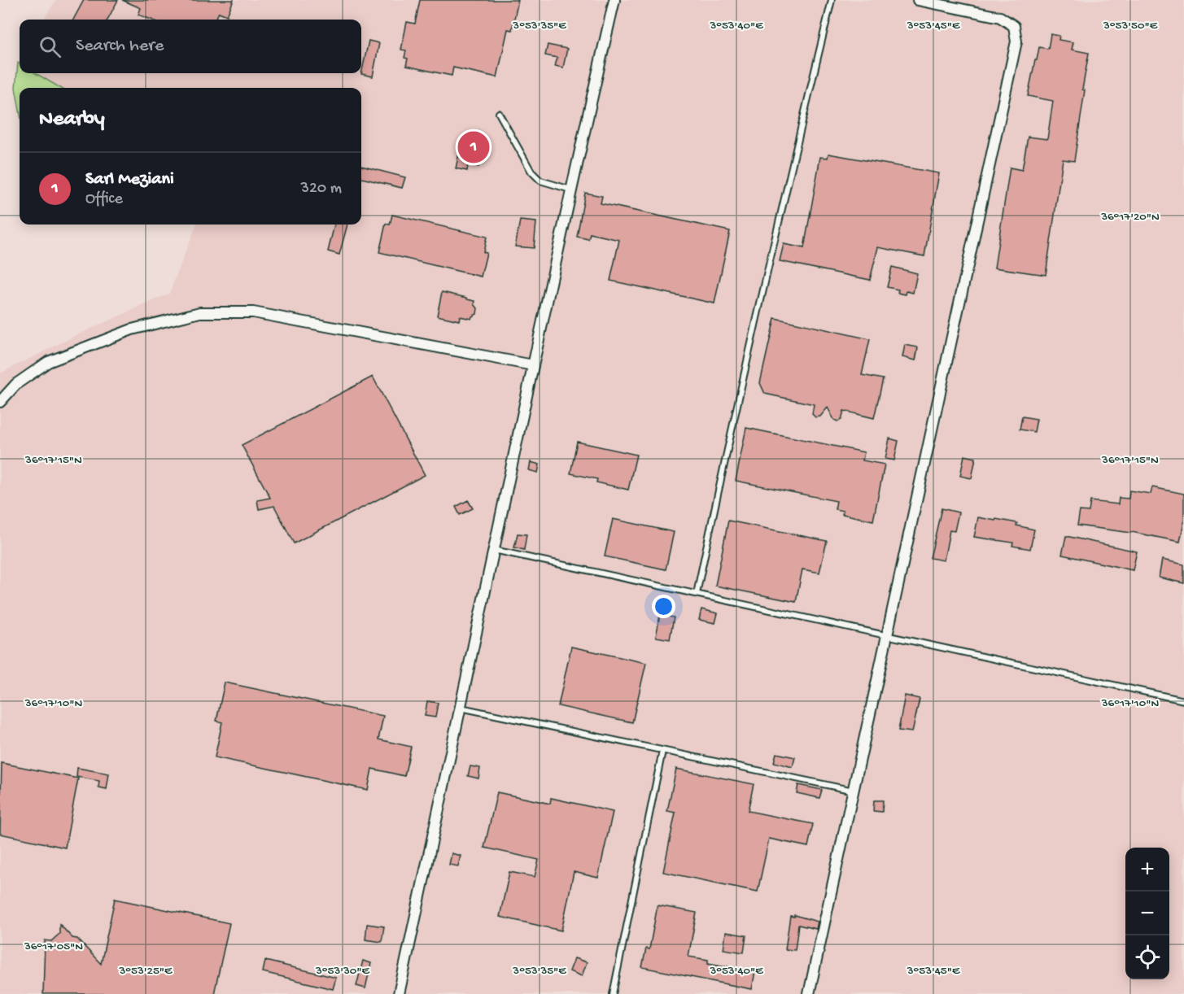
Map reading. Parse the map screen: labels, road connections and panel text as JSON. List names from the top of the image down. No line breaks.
{"page":{"search":"Search here","heading":"Nearby","pins":"1","list":[{"mark":"1","name":"Sarl Meziani","note":"Office","value":"320 m"}],"map_buttons":["+","−"]},"coordinates":["3°53'35\"E","3°53'40\"E","3°53'45\"E","3°53'50\"E","36°17'20\"N","36°17'15\"N","36°17'10\"N","36°17'05\"N","3°53'25\"E","3°53'30\"E"]}
